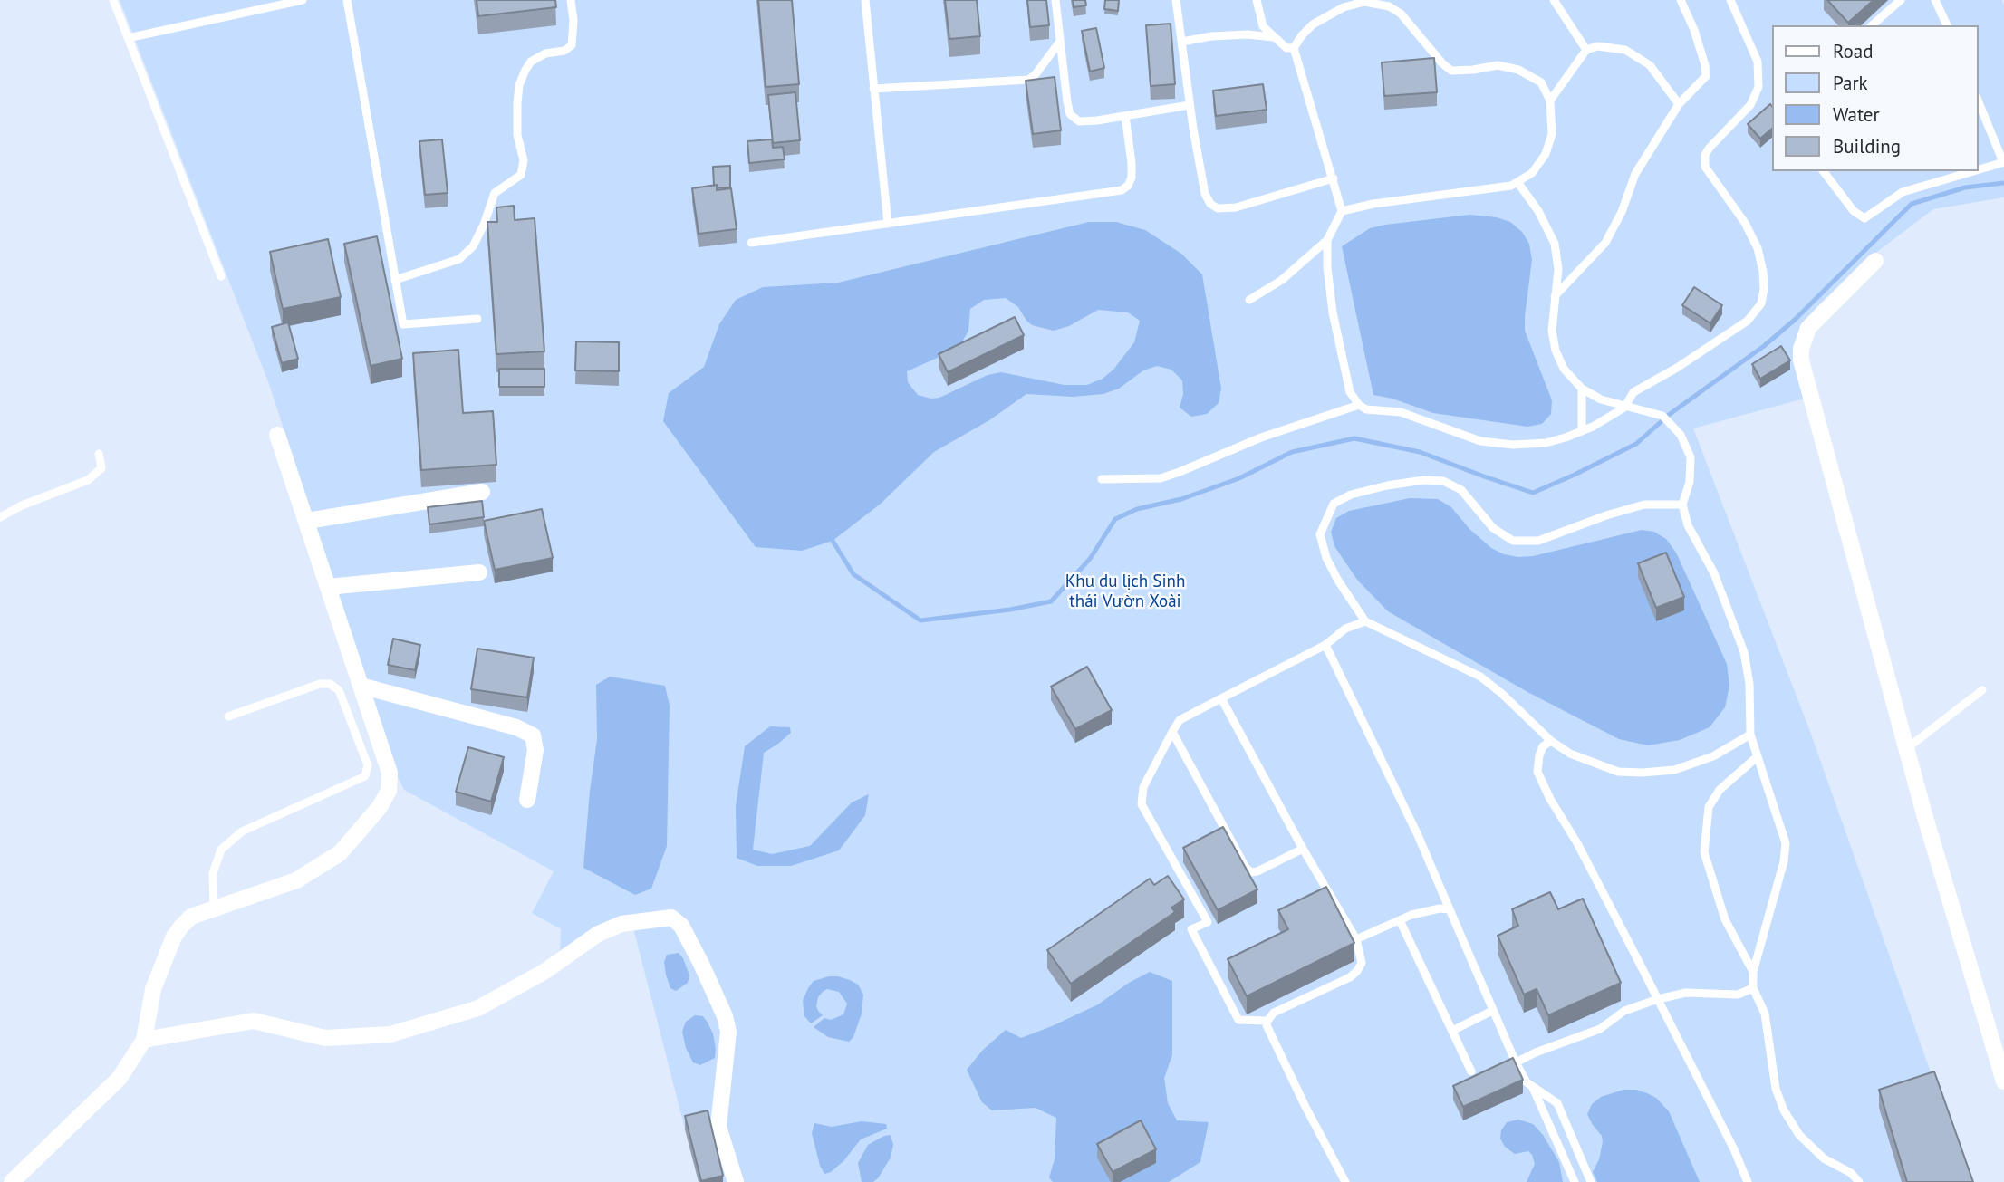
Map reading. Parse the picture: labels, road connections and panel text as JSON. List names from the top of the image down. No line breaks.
{"parks":["Khu du lịch Sinh thái Vườn Xoài"],"legend":["Road","Park","Water","Building"]}
